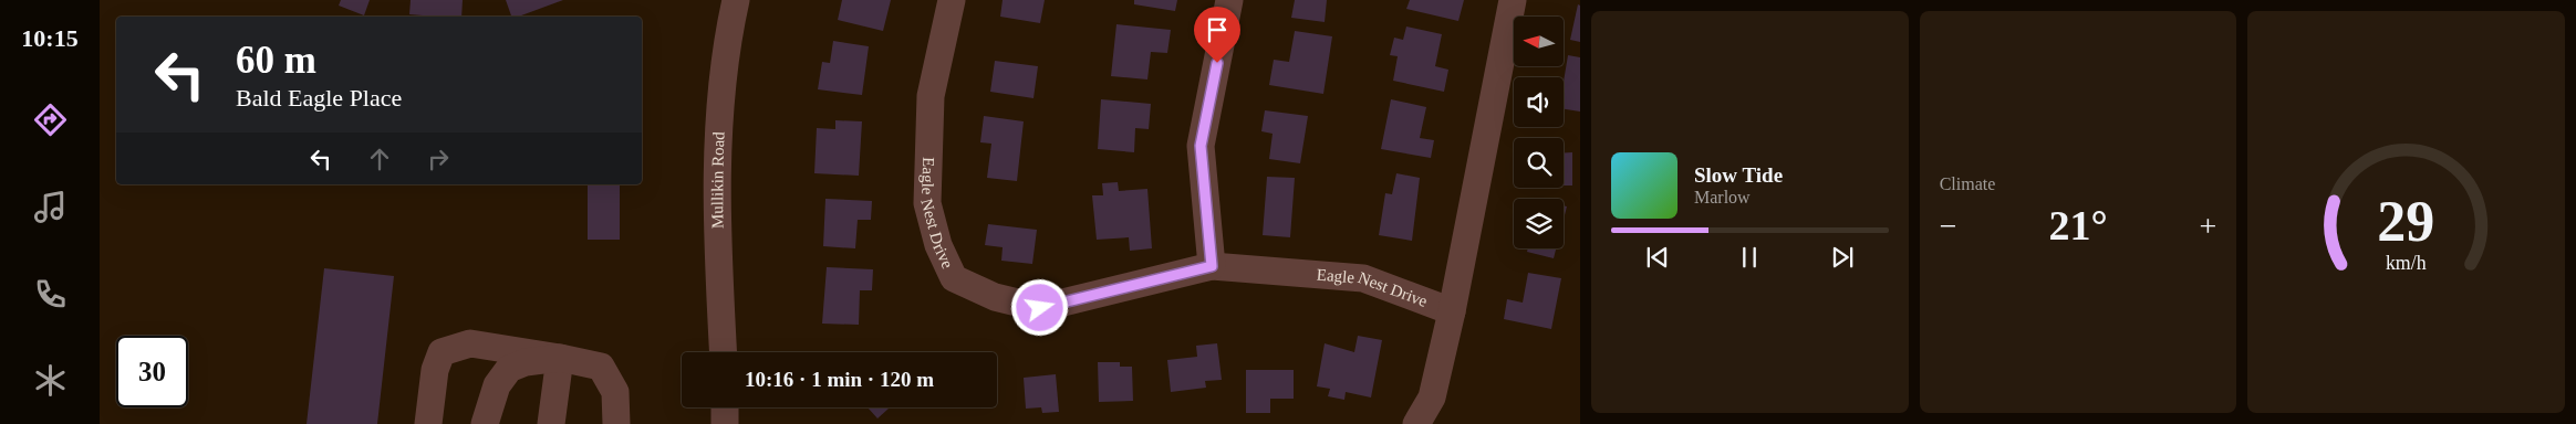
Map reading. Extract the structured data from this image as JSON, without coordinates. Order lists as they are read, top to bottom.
{
  "streets": {
    "street": ["Mullikin Road", "Eagle Nest Drive"]
  },
  "north": "left",
  "page": {
    "tabs": "10:15",
    "tile": "Climate",
    "turn": ["60 m", "Bald Eagle Place"],
    "song": ["Slow Tide", "Marlow"],
    "heat": ["−", "21°", "+"],
    "limit": "30",
    "trip": "10:16 · 1 min · 120 m",
    "gauge": ["29", "km/h"]
  }
}
